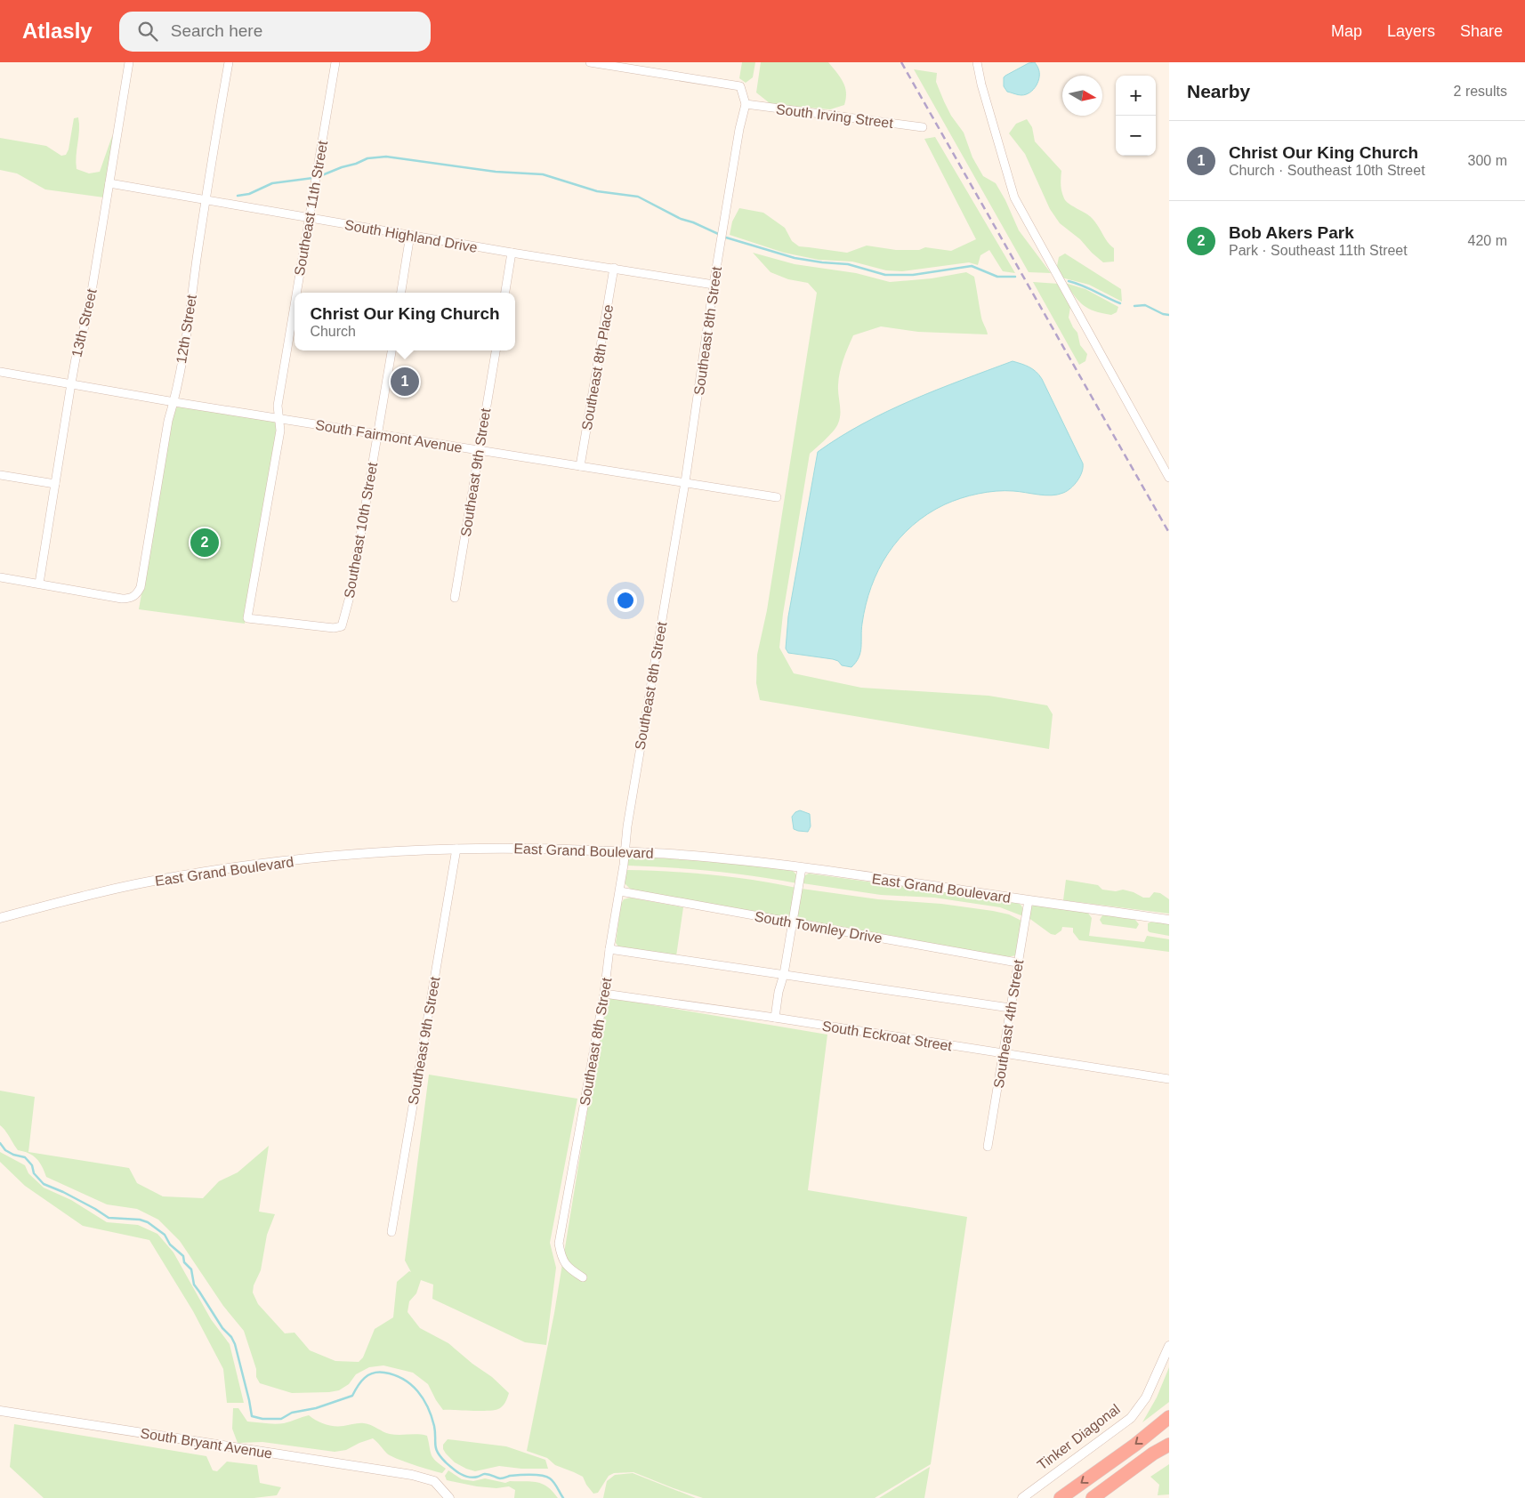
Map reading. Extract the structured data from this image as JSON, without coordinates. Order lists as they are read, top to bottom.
{
  "streets": {
    "street": [
      "South Irving Street",
      "Southeast 11th Street",
      "South Highland Drive",
      "13th Street",
      "12th Street",
      "Southeast 8th Street",
      "Southeast 8th Place",
      "South Fairmont Avenue",
      "Southeast 9th Street",
      "Southeast 10th Street",
      "East Grand Boulevard",
      "South Townley Drive",
      "Southeast 4th Street",
      "South Eckroat Street",
      "Tinker Diagonal",
      "South Bryant Avenue"
    ]
  },
  "crossings": [
    ["South Irving Street", "Southeast 8th Street"],
    ["Southeast 11th Street", "South Highland Drive"],
    ["Southeast 11th Street", "South Fairmont Avenue"],
    ["Southeast 11th Street", "Southeast 10th Street"],
    ["South Highland Drive", "13th Street"],
    ["South Highland Drive", "12th Street"],
    ["South Highland Drive", "Southeast 8th Street"],
    ["South Highland Drive", "Southeast 8th Place"],
    ["13th Street", "12th Street"],
    ["13th Street", "South Fairmont Avenue"],
    ["12th Street", "South Fairmont Avenue"],
    ["Southeast 8th Street", "South Fairmont Avenue"],
    ["Southeast 8th Street", "East Grand Boulevard"],
    ["Southeast 8th Street", "South Townley Drive"],
    ["Southeast 8th Street", "South Eckroat Street"],
    ["Southeast 8th Place", "South Fairmont Avenue"],
    ["South Fairmont Avenue", "Southeast 9th Street"],
    ["South Fairmont Avenue", "Southeast 10th Street"],
    ["Southeast 9th Street", "East Grand Boulevard"],
    ["East Grand Boulevard", "Southeast 4th Street"],
    ["South Townley Drive", "Southeast 4th Street"],
    ["Southeast 4th Street", "South Eckroat Street"]
  ],
  "north": "right",
  "page": {
    "header": "Atlasly",
    "search": "Search here",
    "nav": ["Map", "Layers", "Share"],
    "heading": ["Nearby", "2 results"],
    "map_buttons": ["+", "−"],
    "list": [
      {
        "mark": "1",
        "name": "Christ Our King Church",
        "note": "Church · Southeast 10th Street",
        "value": "300 m"
      },
      {
        "mark": "2",
        "name": "Bob Akers Park",
        "note": "Park · Southeast 11th Street",
        "value": "420 m"
      }
    ],
    "popup": ["Christ Our King Church", "Church"],
    "pins": ["1", "2"]
  }
}
